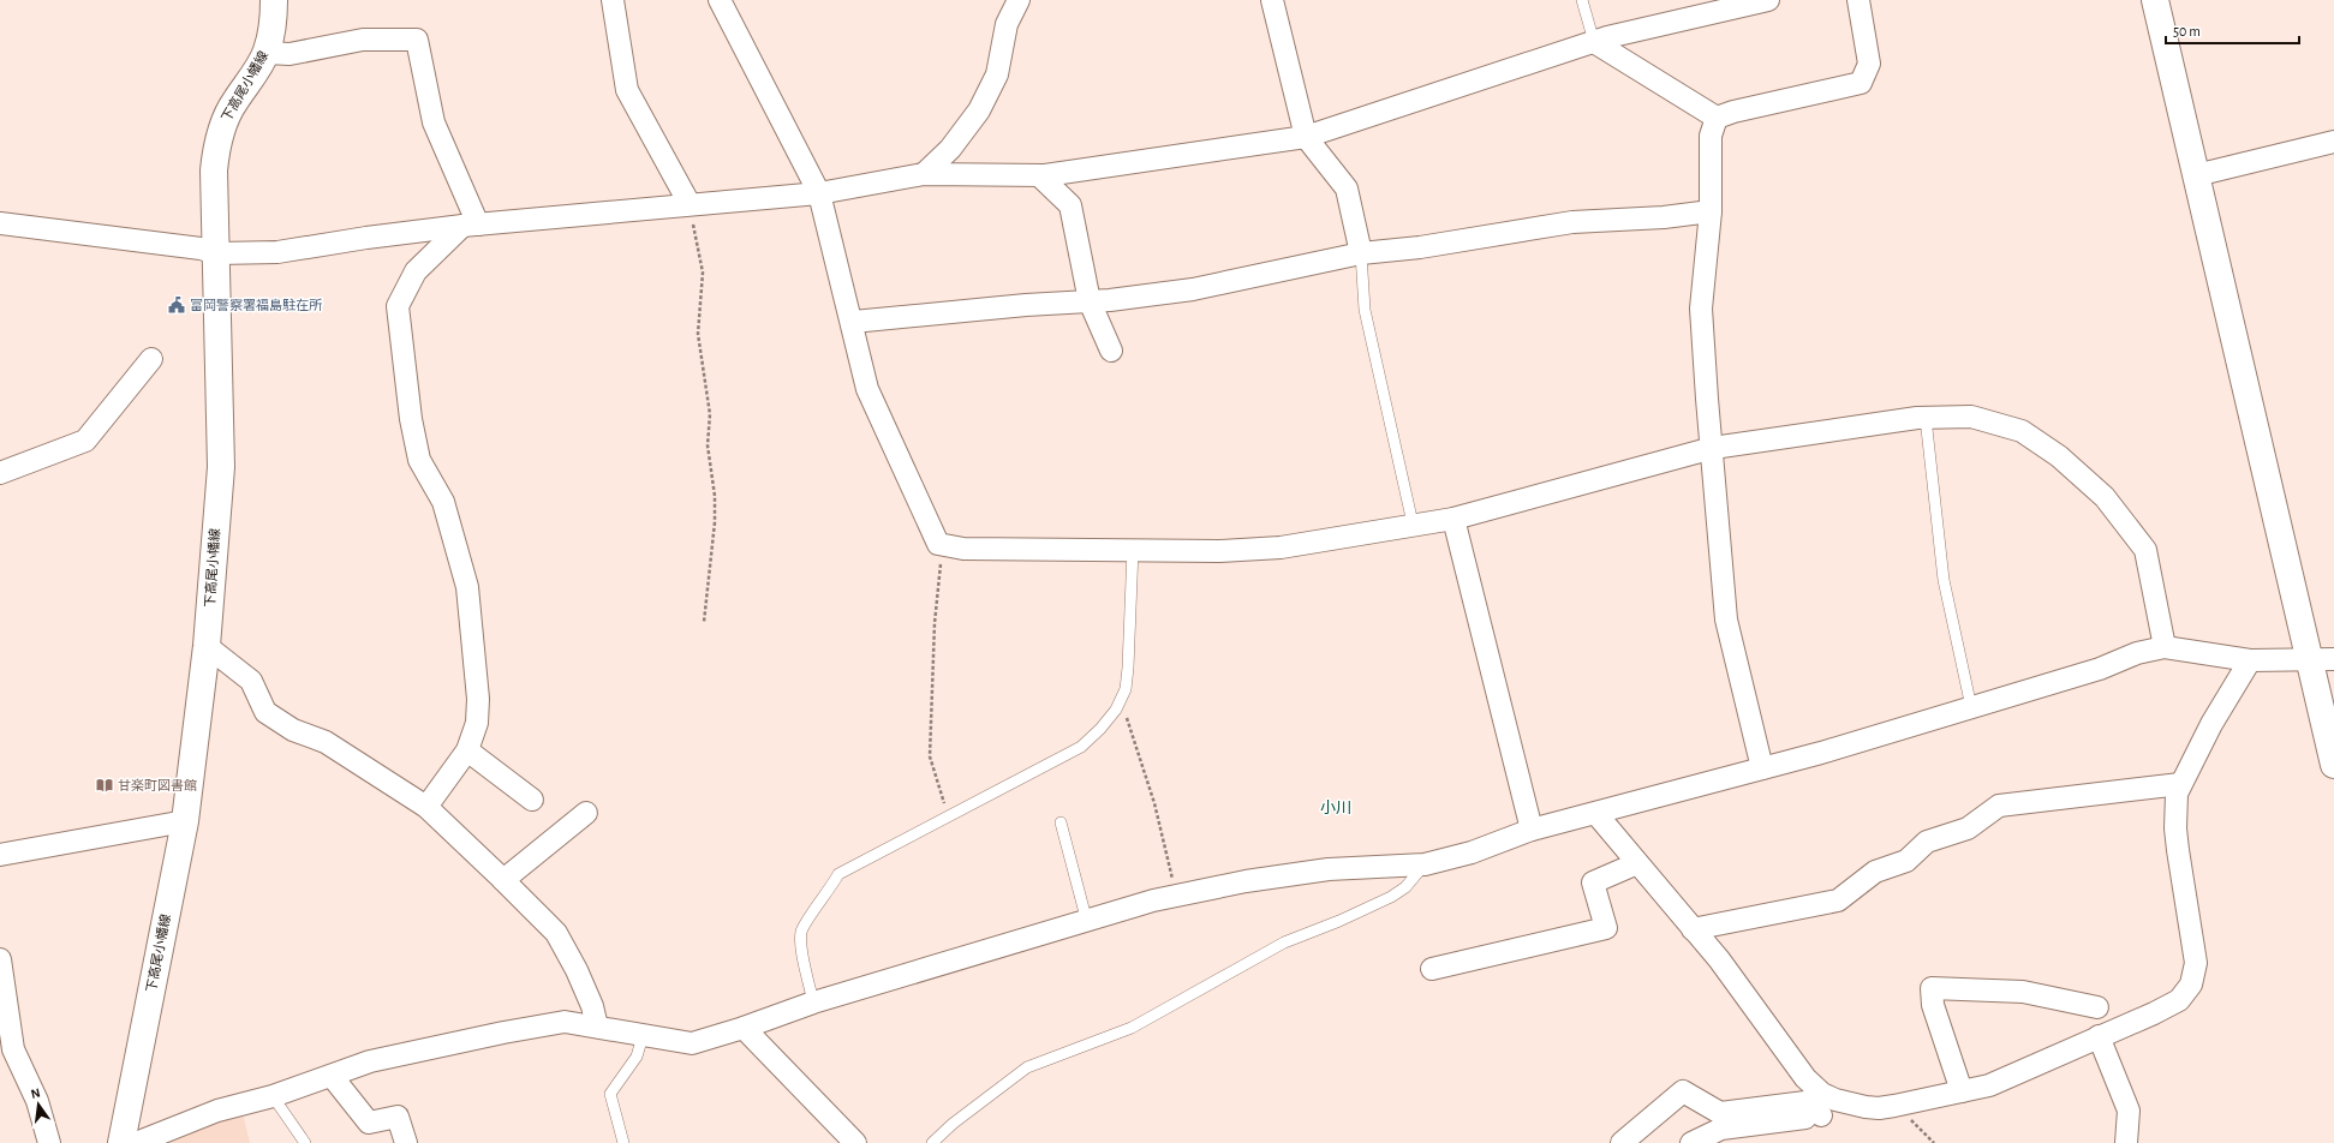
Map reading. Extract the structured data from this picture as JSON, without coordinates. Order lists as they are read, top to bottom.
{
  "streets": {
    "main road": ["下高尾小幡線"]
  },
  "districts": ["小川"],
  "places": {
    "public building": ["富岡警察署福島駐在所"],
    "library": ["甘楽町図書館"]
  },
  "scale_bar": "50 m",
  "north": "top"
}
